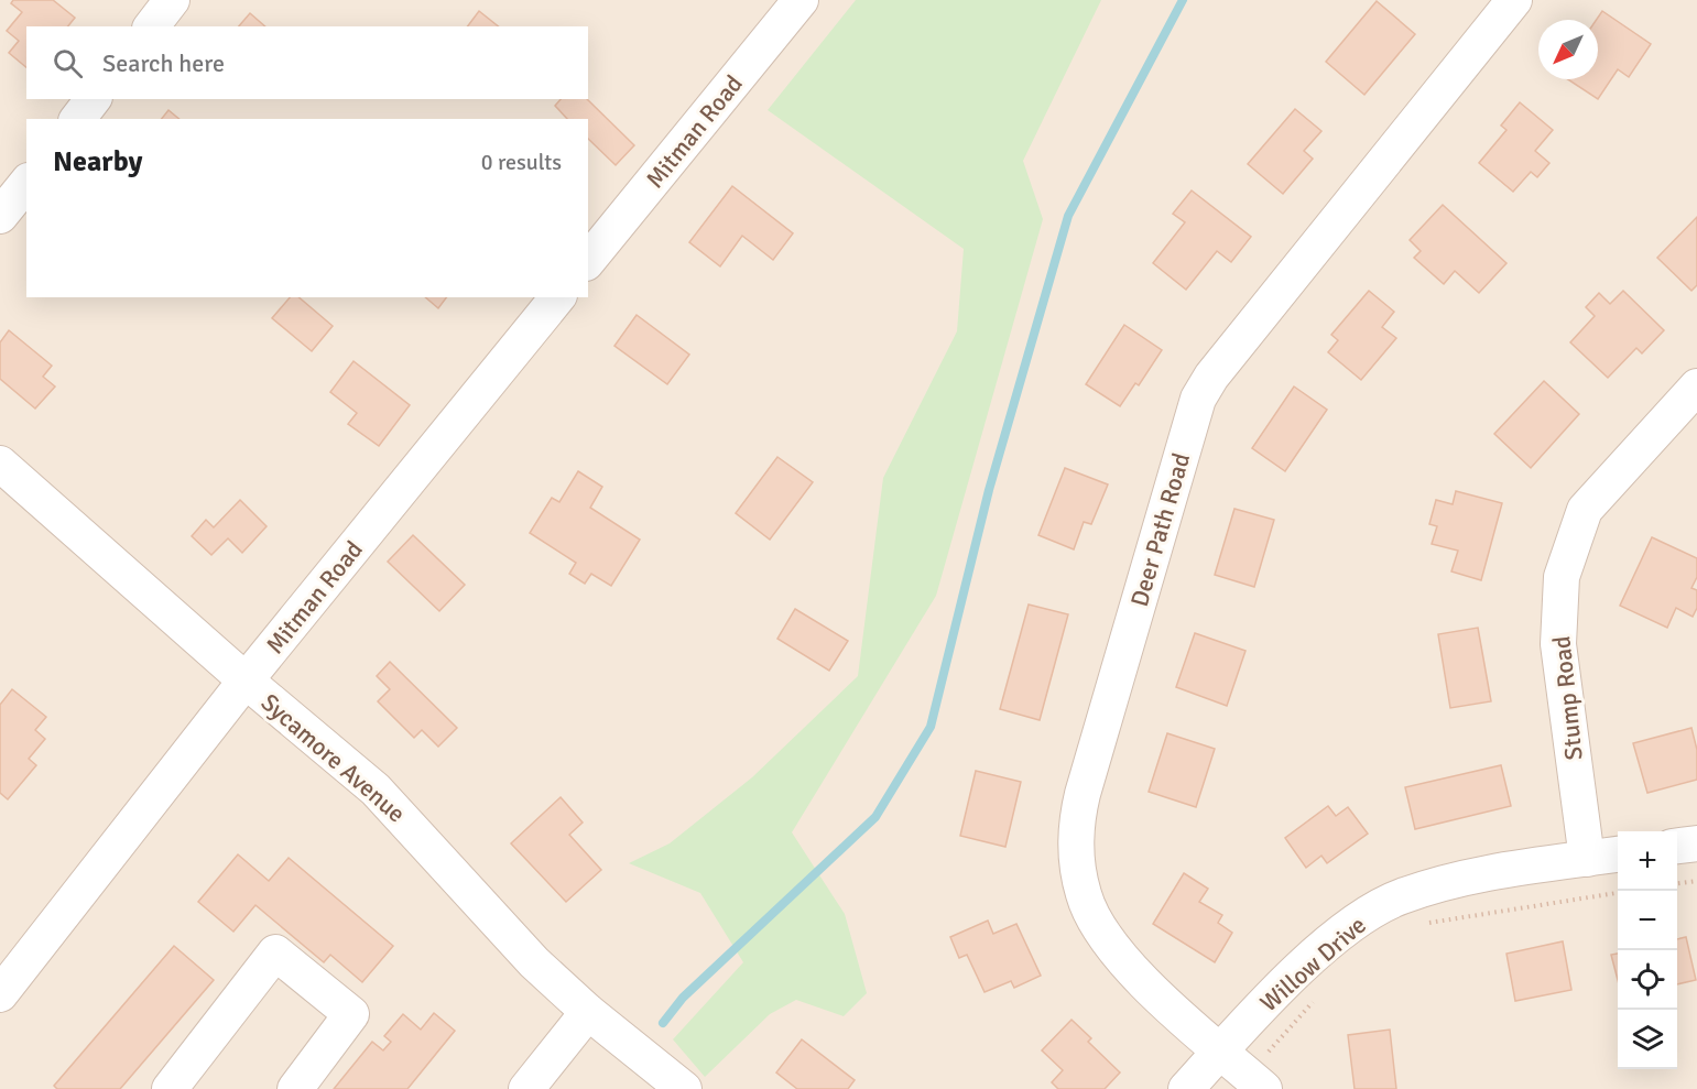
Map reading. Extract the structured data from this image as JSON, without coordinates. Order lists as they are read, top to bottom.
{
  "streets": {
    "street": [
      "Mitman Road",
      "Deer Path Road",
      "Stump Road",
      "Sycamore Avenue",
      "Willow Drive"
    ]
  },
  "crossings": [
    ["Mitman Road", "Sycamore Avenue"],
    ["Deer Path Road", "Willow Drive"],
    ["Stump Road", "Willow Drive"]
  ],
  "north": "bottom left",
  "page": {
    "search": "Search here",
    "heading": ["Nearby", "0 results"],
    "map_buttons": ["+", "−"]
  }
}
